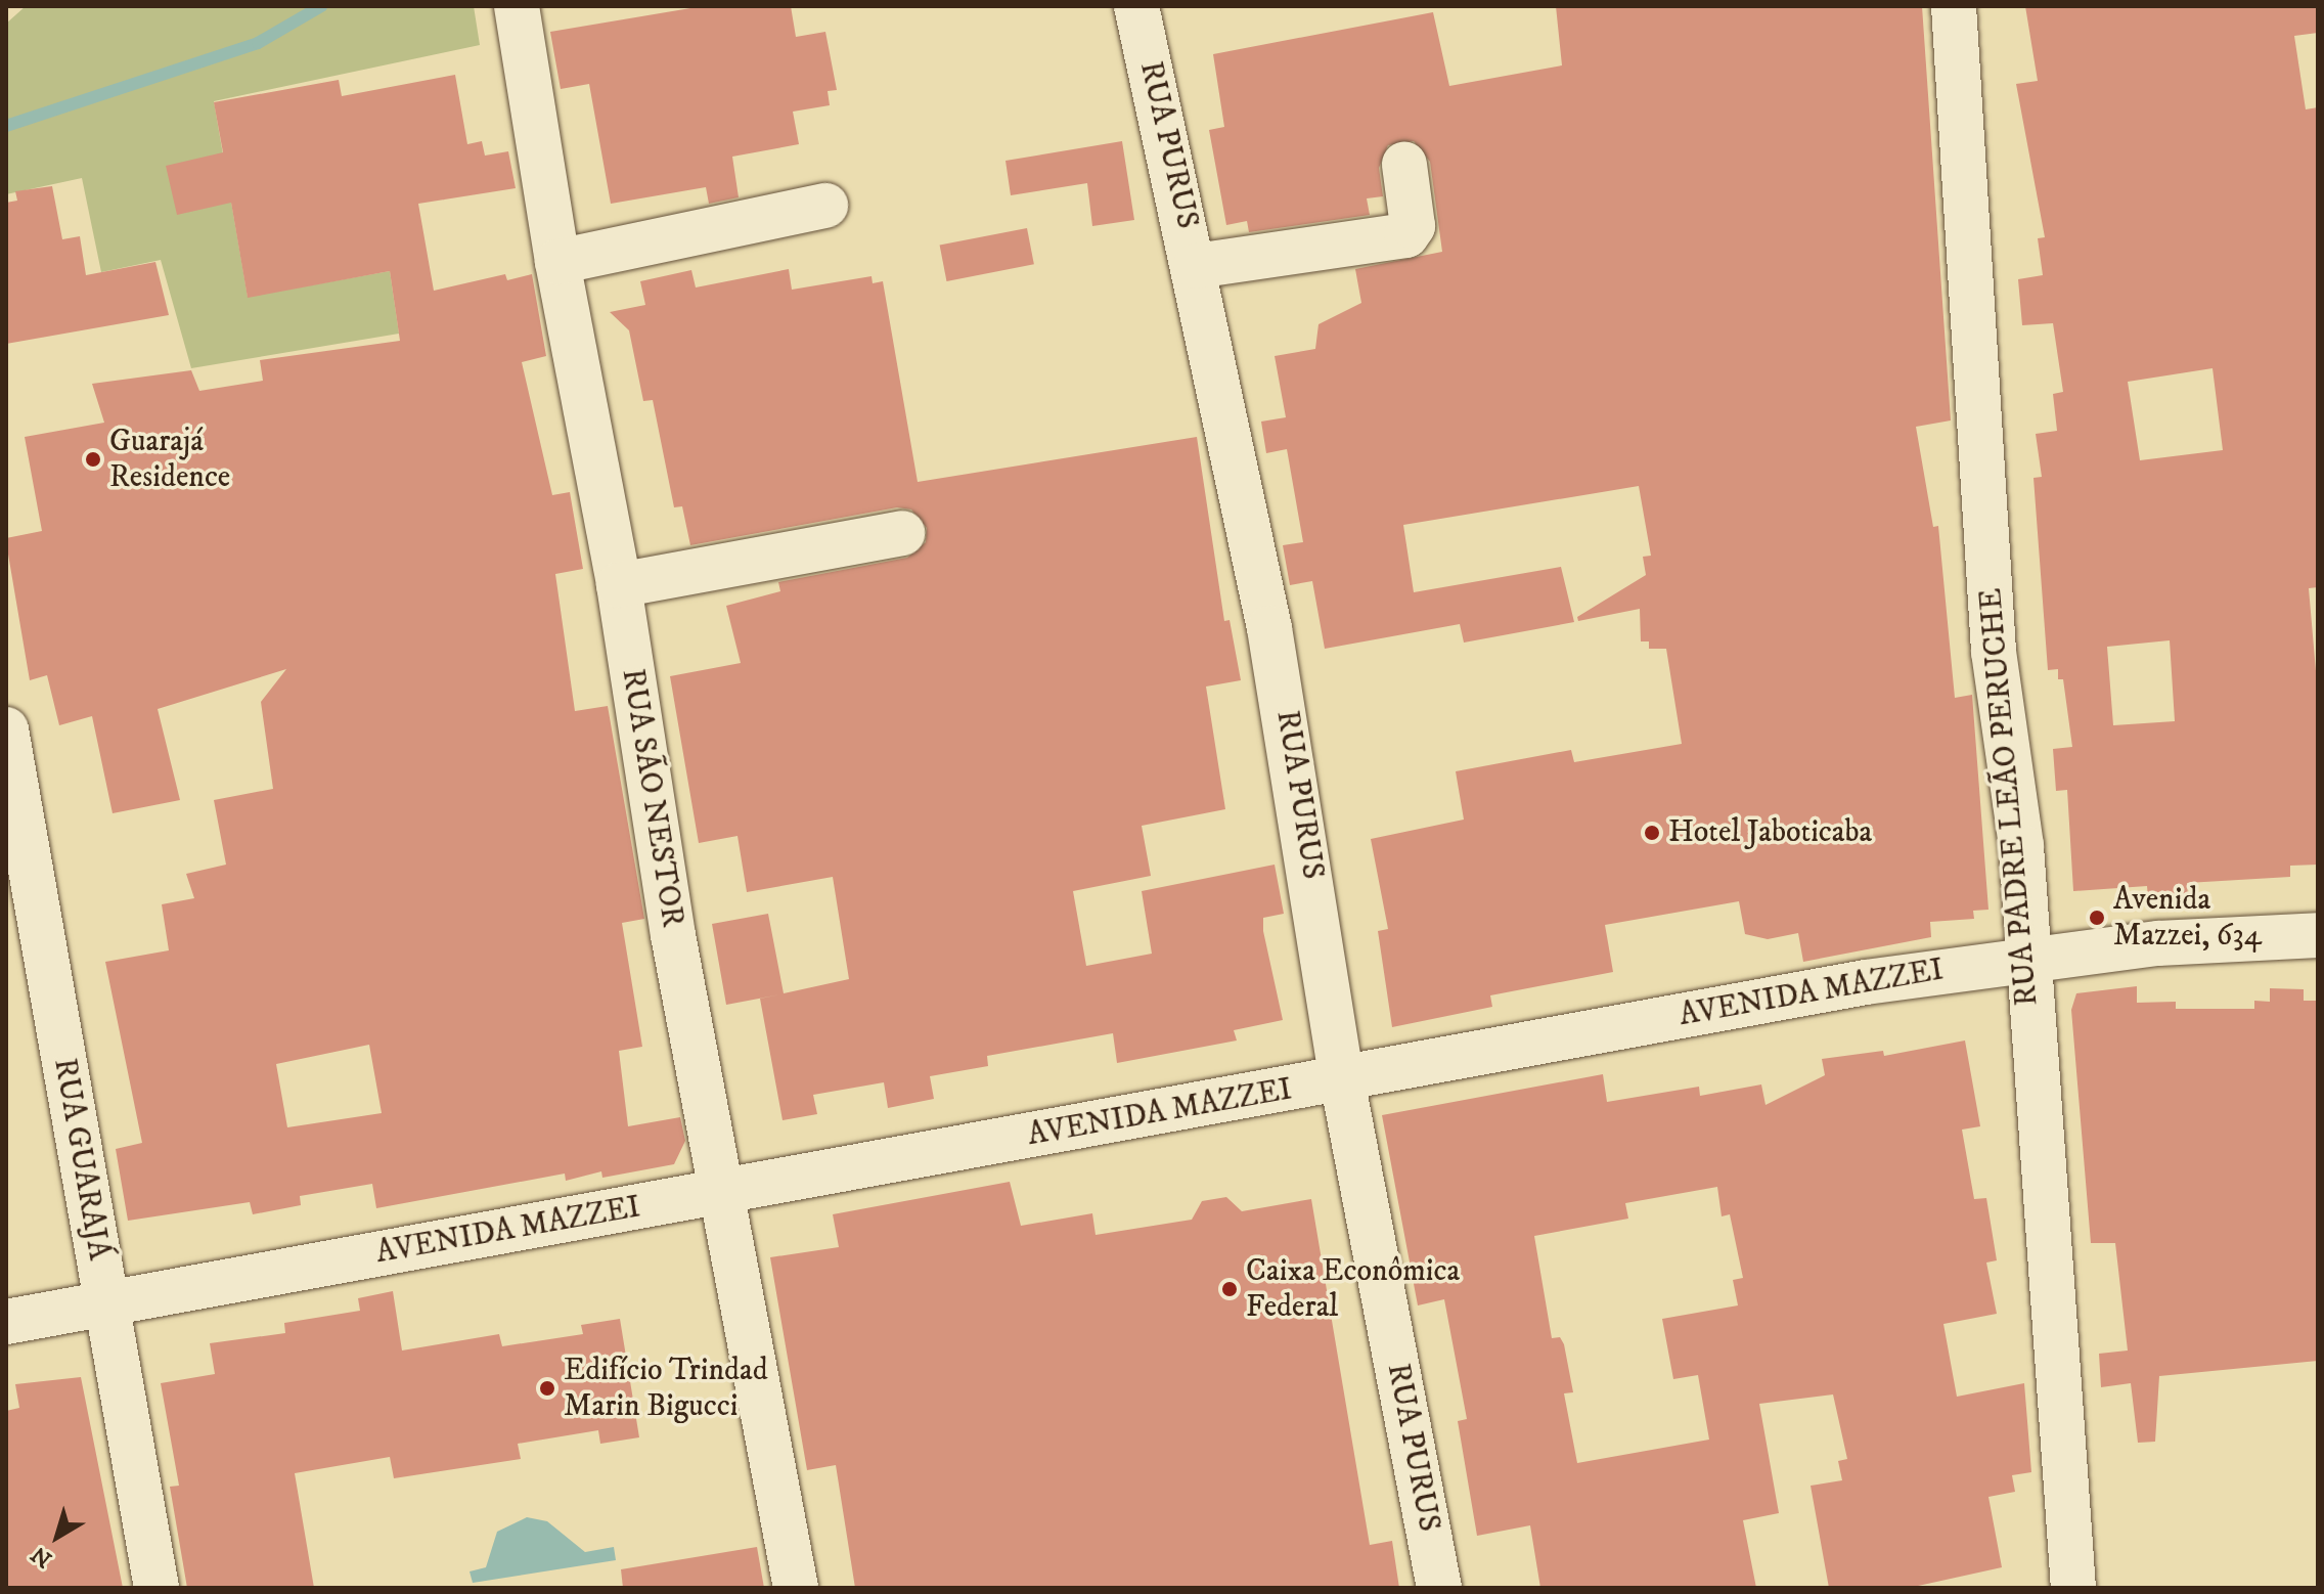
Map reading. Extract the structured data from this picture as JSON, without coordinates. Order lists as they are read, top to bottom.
{
  "streets": {
    "street": [
      "RUA PURUS",
      "RUA PADRE LEÃO PERUCHE",
      "RUA SÃO NESTOR",
      "AVENIDA MAZZEI",
      "RUA GUARAJÁ"
    ]
  },
  "crossings": [
    ["RUA PURUS", "AVENIDA MAZZEI"],
    ["RUA PADRE LEÃO PERUCHE", "AVENIDA MAZZEI"],
    ["RUA SÃO NESTOR", "AVENIDA MAZZEI"],
    ["AVENIDA MAZZEI", "RUA GUARAJÁ"]
  ],
  "places": [
    "Guarajá Residence",
    "Hotel Jaboticaba",
    "Avenida Mazzei, 634",
    "Caixa Econômica Federal",
    "Edifício Trindad Marin Bigucci"
  ],
  "north": "bottom left"
}
